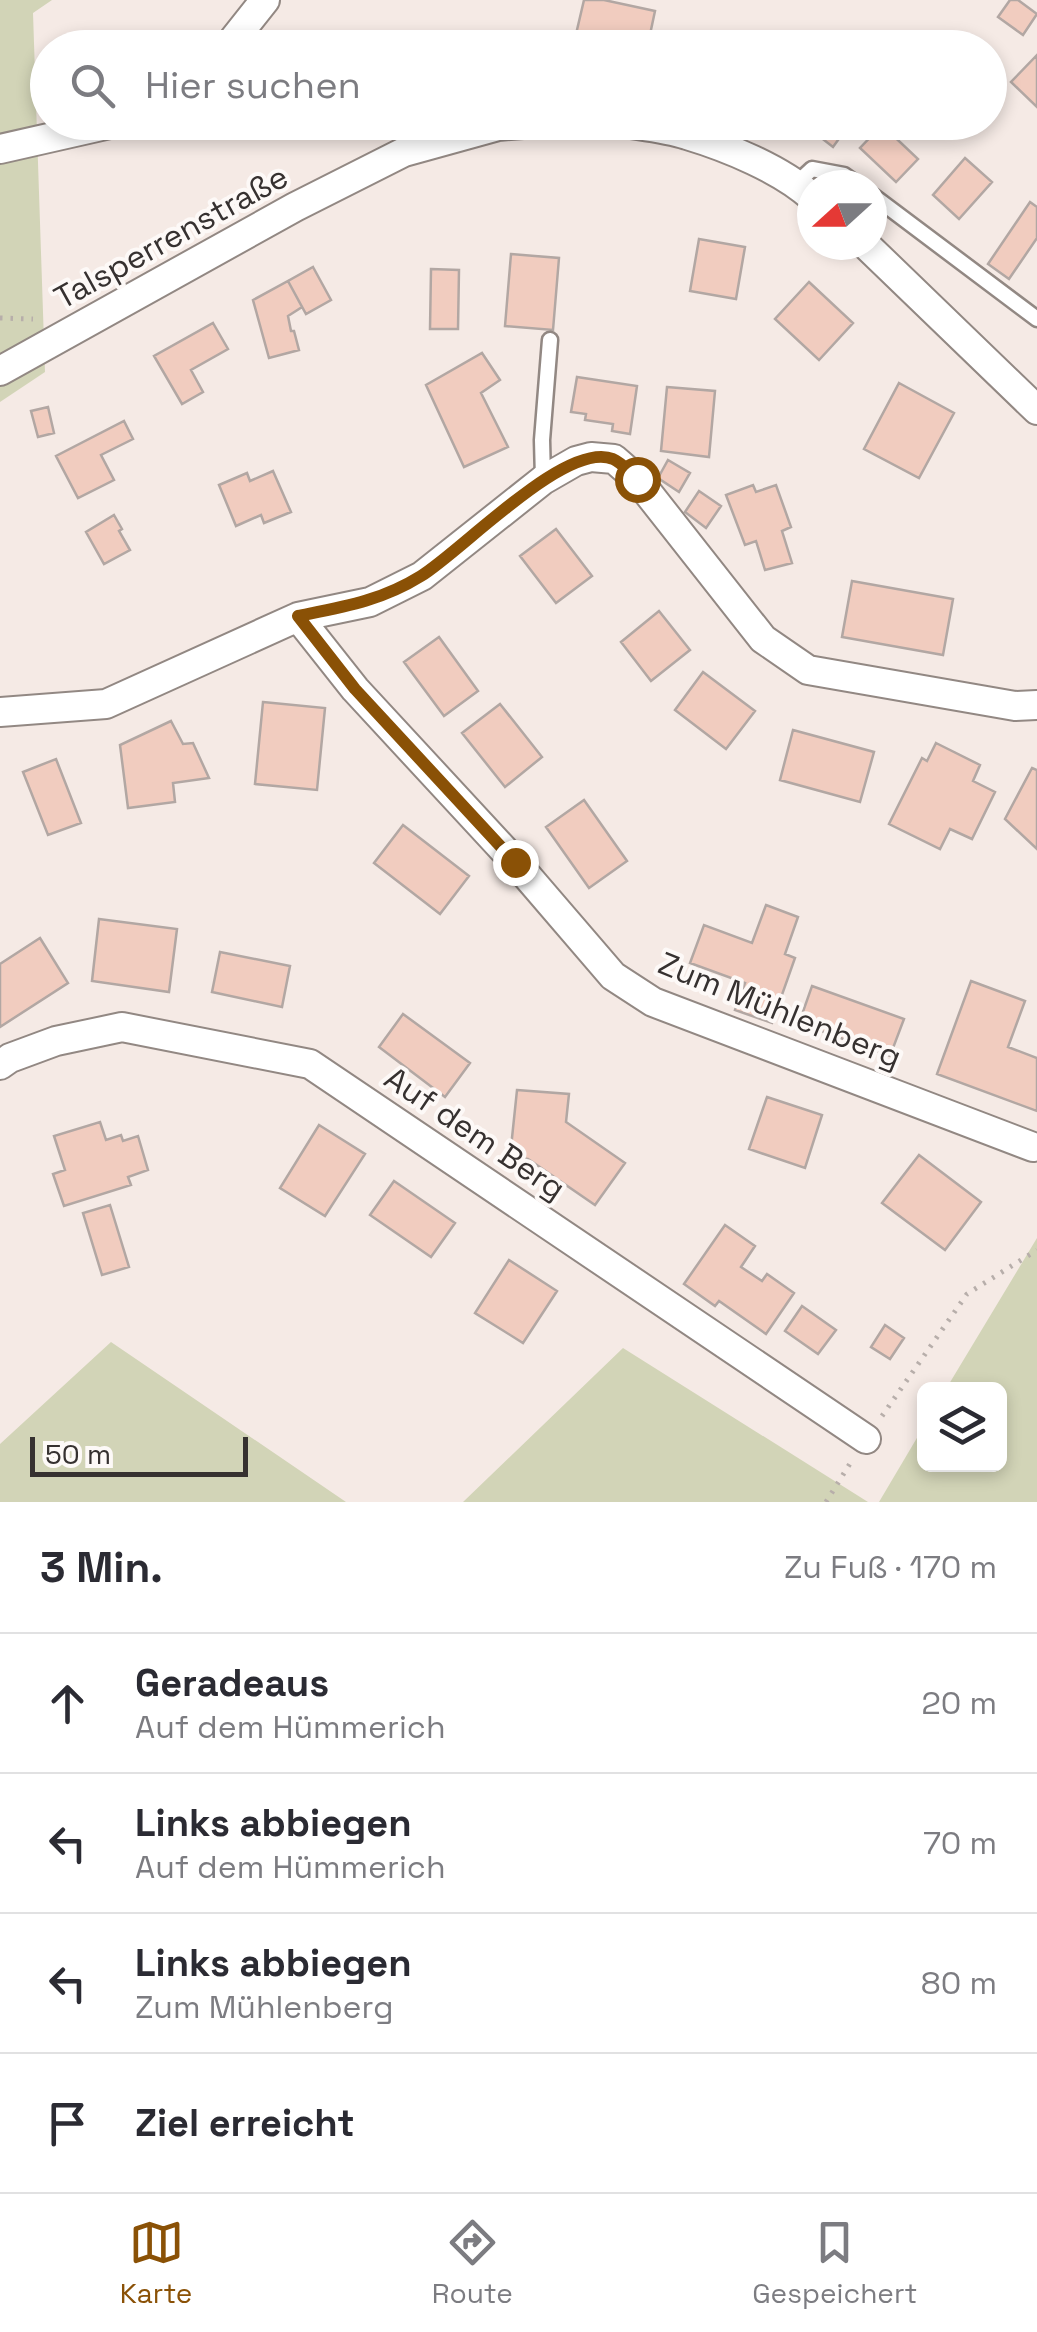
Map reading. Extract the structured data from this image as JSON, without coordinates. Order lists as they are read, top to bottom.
{
  "streets": {
    "street": ["Talsperrenstraße", "Zum Mühlenberg", "Auf dem Berg"]
  },
  "scale_bar": "50 m",
  "north": "left",
  "page": {
    "search": "Hier suchen",
    "scale": "50 m",
    "heading": ["3 Min.", "Zu Fuß · 170 m"],
    "list": [
      ["Geradeaus", "Auf dem Hümmerich", "20 m"],
      ["Links abbiegen", "Auf dem Hümmerich", "70 m"],
      ["Links abbiegen", "Zum Mühlenberg", "80 m"],
      "Ziel erreicht"
    ],
    "nav": ["Karte", "Route", "Gespeichert"]
  }
}
